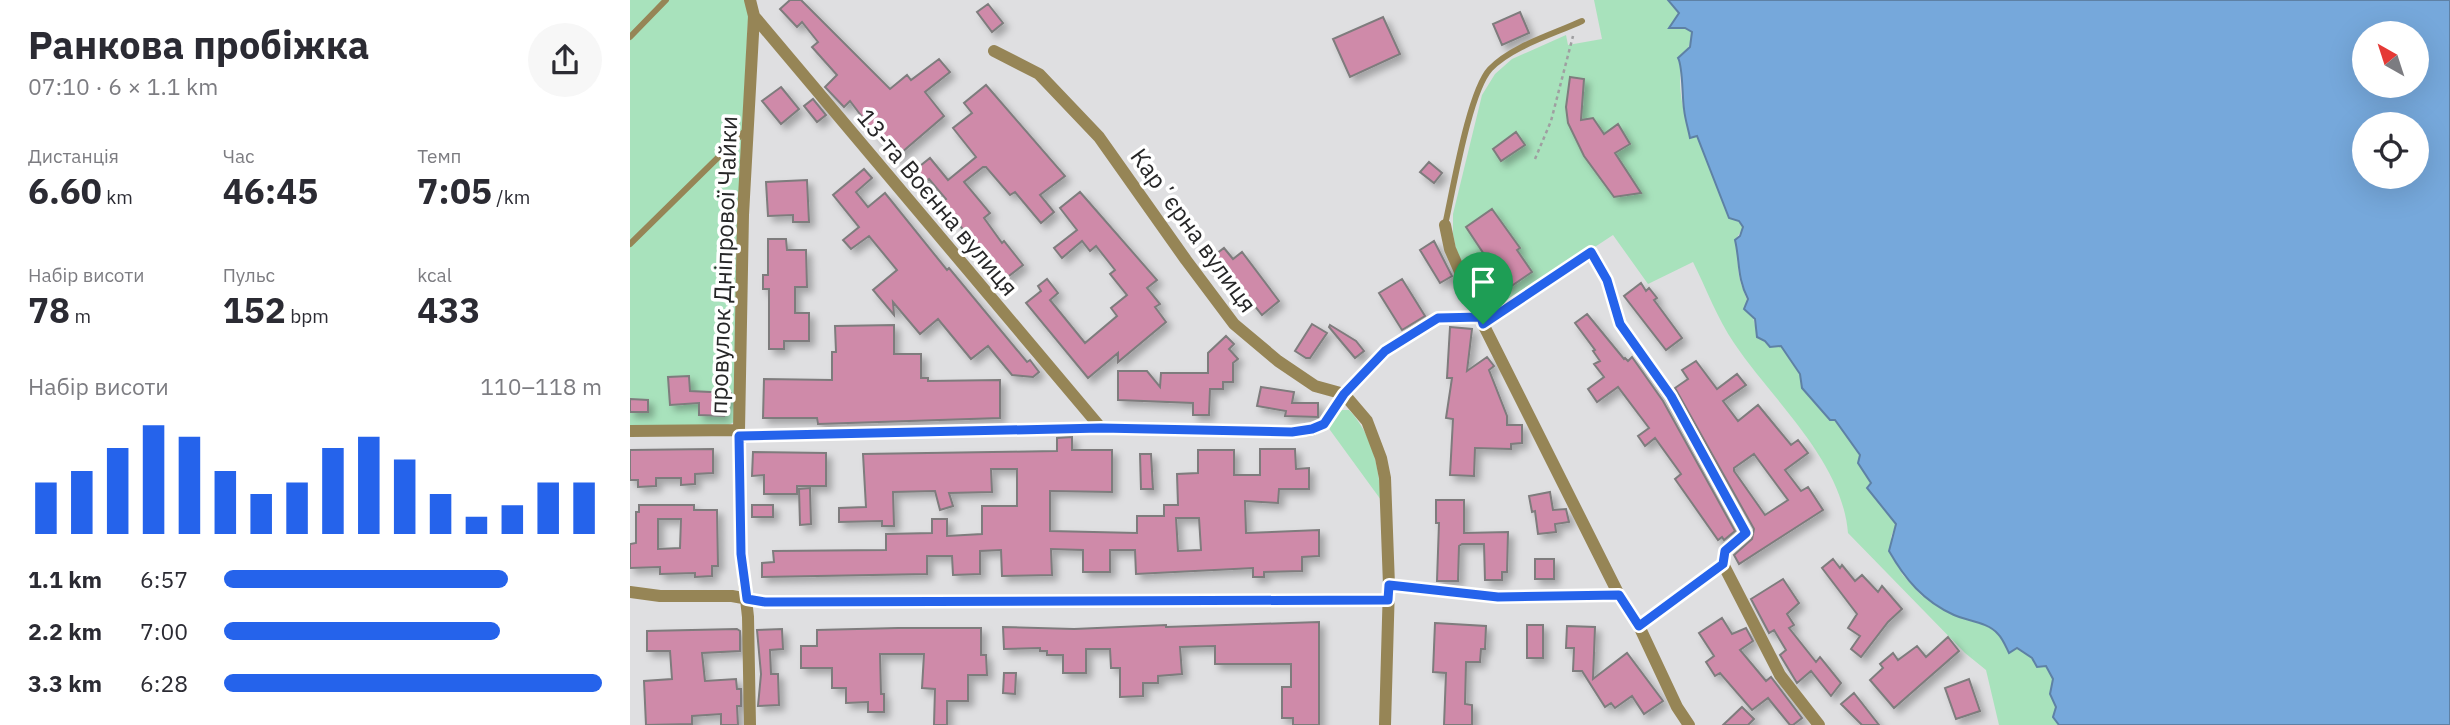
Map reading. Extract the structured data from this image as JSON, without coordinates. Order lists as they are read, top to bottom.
{
  "streets": {
    "street": ["13-та Воєнна вулиця", "Карʼєрна вулиця", "провулок Дніпрової Чайки"]
  },
  "crossings": [
    ["13-та Воєнна вулиця", "провулок Дніпрової Чайки"]
  ],
  "north": "top left",
  "page": {
    "heading": ["Ранкова пробіжка", "07:10 · 6 × 1.1 km"],
    "stats": [
      ["Дистанція", "6.60 km"],
      ["Час", "46:45"],
      ["Темп", "7:05 /km"],
      ["Набір висоти", "78 m"],
      ["Пульс", "152 bpm"],
      ["kcal", "433"]
    ],
    "chart": ["Набір висоти", "110–118 m"],
    "list": [
      {
        "name": "1.1 km",
        "note": "6:57"
      },
      {
        "name": "2.2 km",
        "note": "7:00"
      },
      {
        "name": "3.3 km",
        "note": "6:28"
      }
    ]
  }
}
